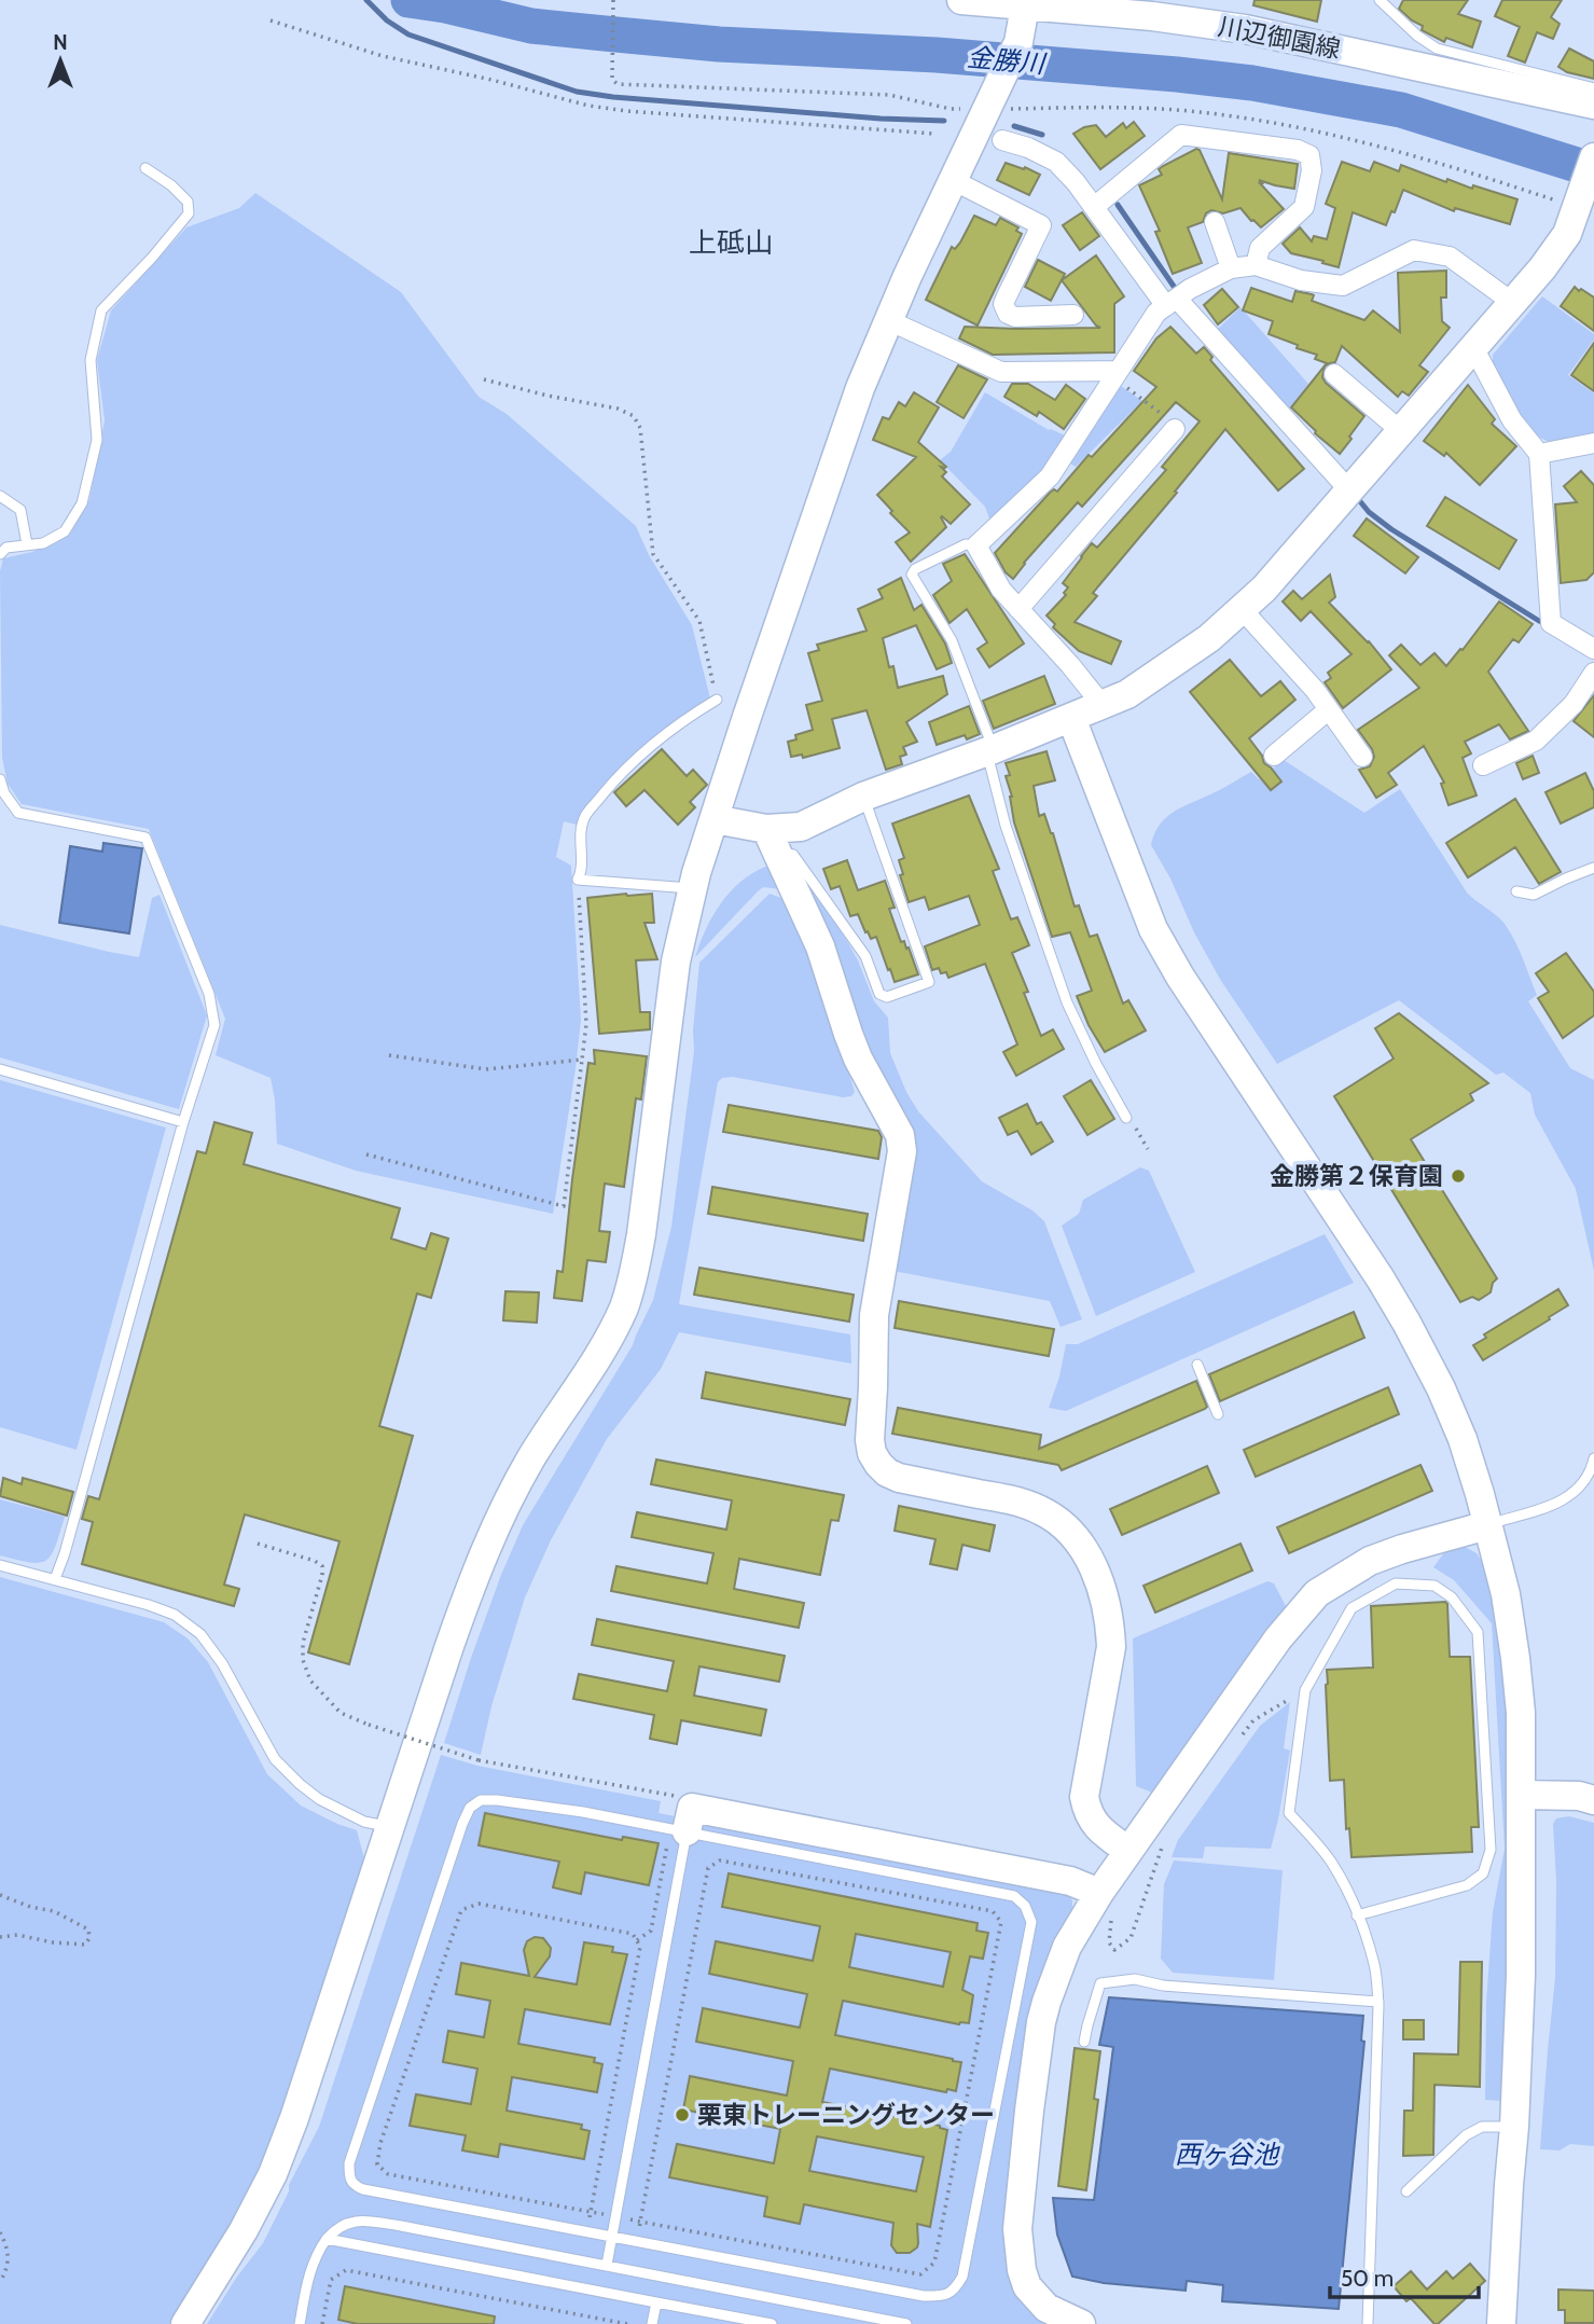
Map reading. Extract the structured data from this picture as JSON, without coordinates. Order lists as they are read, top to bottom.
{
  "streets": {
    "street": ["川辺御園線"]
  },
  "districts": ["上砥山"],
  "water": ["金勝川", "西ヶ谷池"],
  "places": ["金勝第２保育園", "栗東トレーニングセンター"],
  "scale_bar": "50 m",
  "north": "top"
}
